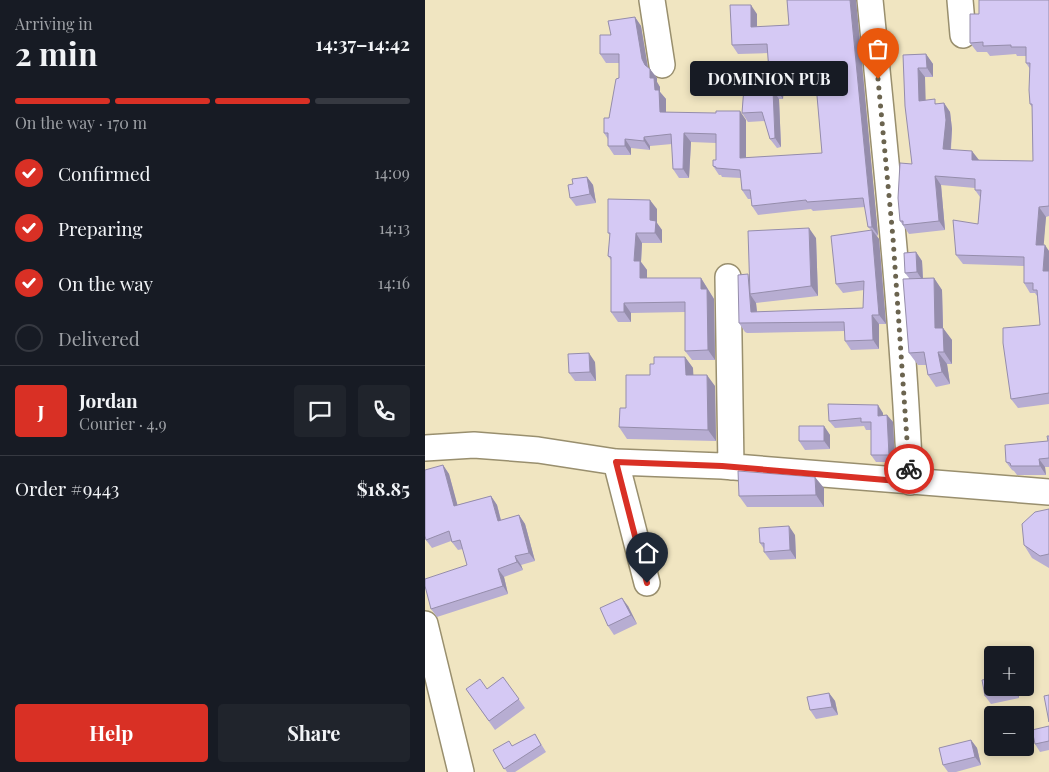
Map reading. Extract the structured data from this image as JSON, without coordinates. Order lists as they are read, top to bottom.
{
  "places": ["DOMINION PUB"],
  "page": {
    "heading": ["2 min", "Arriving in", "14:37–14:42"],
    "panel": [
      "Jordan",
      "Courier · 4.9",
      "Order #9443",
      "$18.85"
    ],
    "bubble": "DOMINION PUB",
    "bar": "On the way · 170 m",
    "list": [
      ["Confirmed", "14:09"],
      ["Preparing", "14:13"],
      ["On the way", "14:16"],
      "Delivered"
    ],
    "round": "J",
    "map_buttons": ["+", "−"],
    "buttons": ["Help", "Share"]
  }
}
